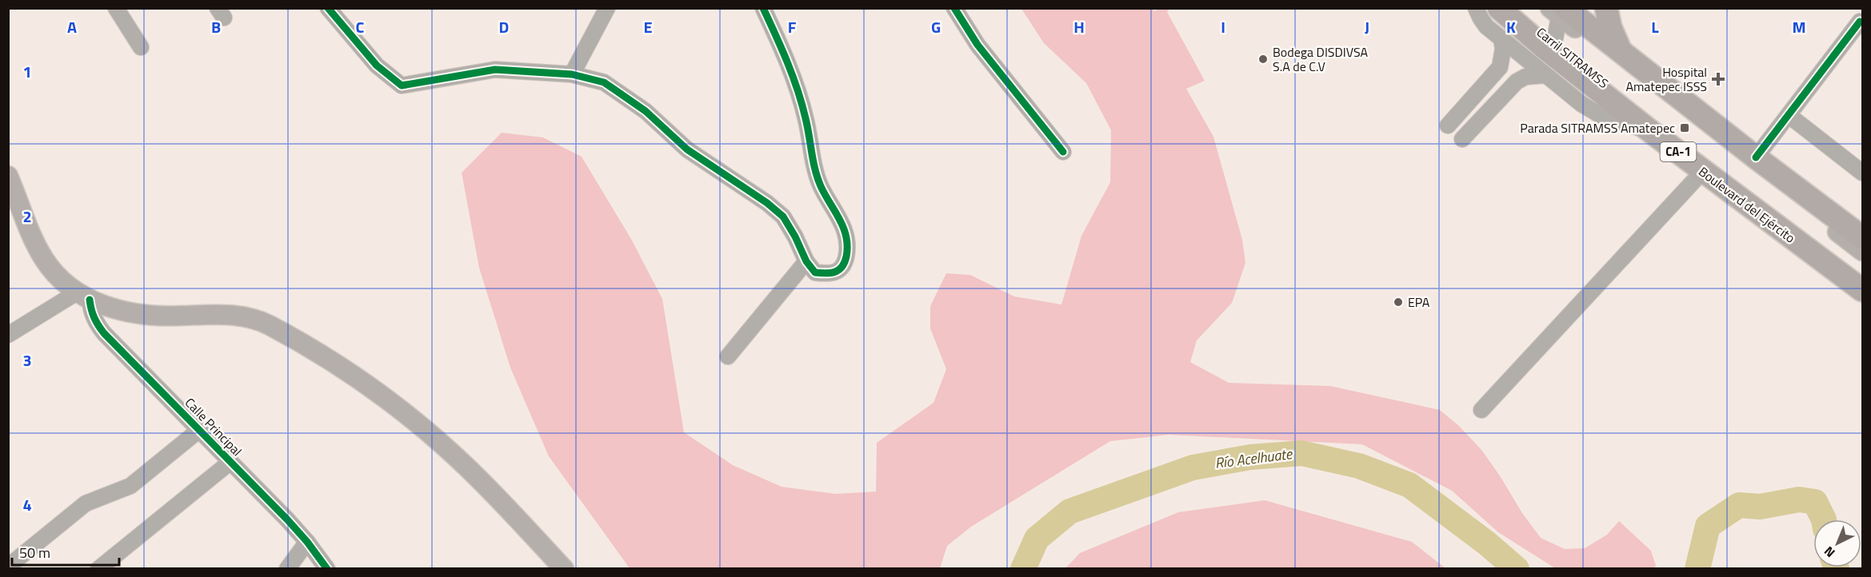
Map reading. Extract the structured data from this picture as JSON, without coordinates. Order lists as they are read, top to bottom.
{
  "streets": {
    "highway": ["CA-1", "Boulevard del Ejército"],
    "main road": ["Carril SITRAMSS"],
    "street": ["Calle Principal"]
  },
  "crossings": [
    ["Carril SITRAMSS", "Boulevard del Ejército"]
  ],
  "water": ["Río Acelhuate"],
  "places": {
    "other": ["Bodega DISDIVSA S.A de C.V", "EPA"],
    "health": ["Hospital Amatepec ISSS"],
    "transit": ["Parada SITRAMSS Amatepec"]
  },
  "scale_bar": "50 m",
  "north": "bottom left",
  "grid": {
    "columns": [
      "A",
      "B",
      "C",
      "D",
      "E",
      "F",
      "G",
      "H",
      "I",
      "J",
      "K",
      "L",
      "M"
    ],
    "rows": [
      "1",
      "2",
      "3",
      "4"
    ]
  }
}
